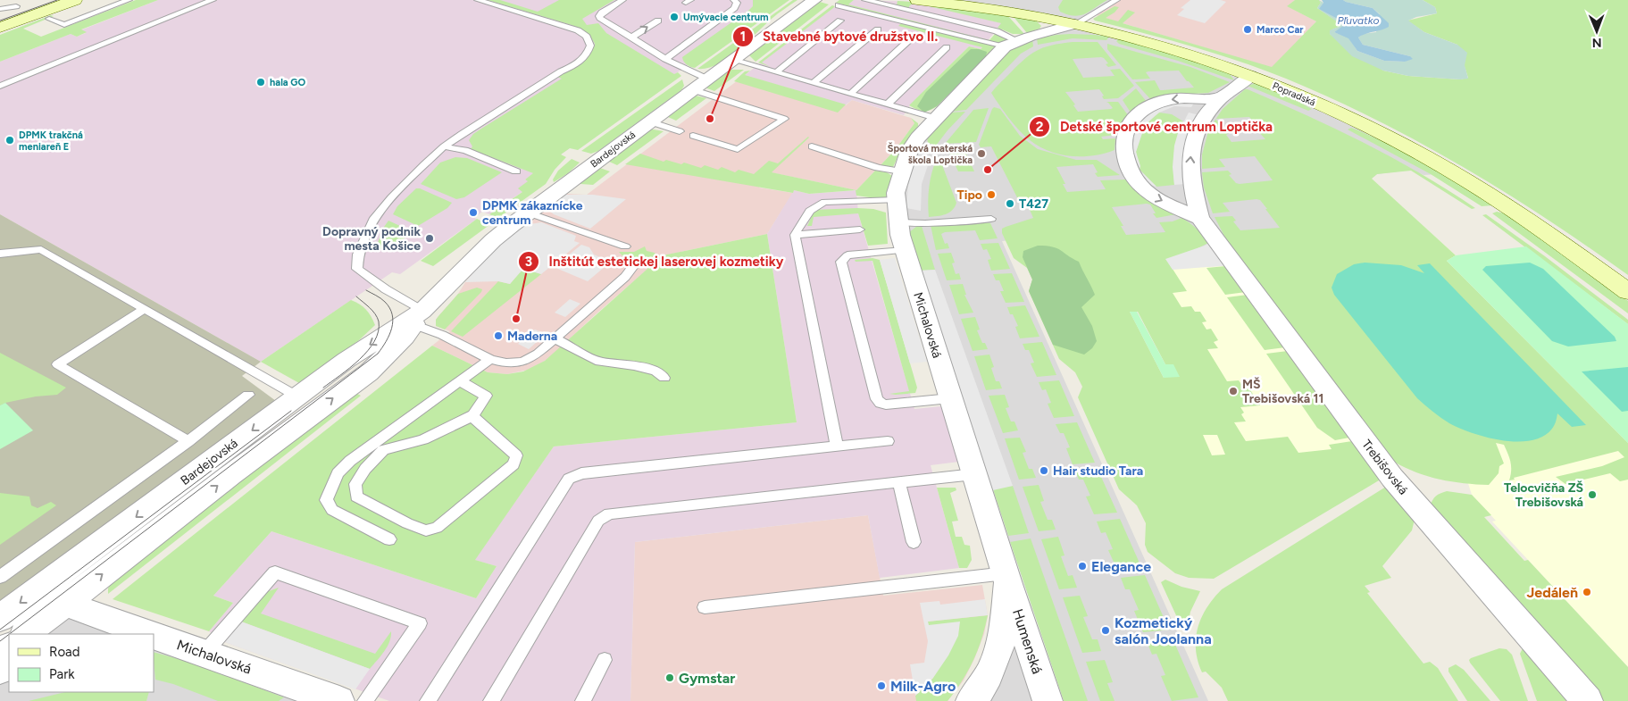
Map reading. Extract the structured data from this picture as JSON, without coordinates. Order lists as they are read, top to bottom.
{
  "streets": {
    "street": [
      "Popradská",
      "Bardejovská",
      "Michalovská",
      "Trebišovská",
      "Humenská"
    ]
  },
  "crossings": [
    ["Popradská", "Michalovská"],
    ["Popradská", "Trebišovská"],
    ["Bardejovská", "Michalovská"],
    ["Michalovská", "Humenská"]
  ],
  "water": ["Pľuvatko"],
  "places": [
    "Umývacie centrum",
    "Marco Car",
    "hala GO",
    "Stavebné bytové družstvo II.",
    "DPMK trakčná meniareň E",
    "Športová materská škola Loptička",
    "Detské športové centrum Loptička",
    "Tipo",
    "T427",
    "DPMK zákaznícke centrum",
    "Dopravný podnik mesta Košice",
    "Inštitút estetickej laserovej kozmetiky",
    "Maderna",
    "MŠ Trebišovská 11",
    "Hair studio Tara",
    "Telocvičňa ZŠ Trebišovská",
    "Elegance",
    "Jedáleň",
    "Kozmetický salón Joolanna",
    "Gymstar",
    "Milk-Agro"
  ],
  "legend": ["Road", "Park"],
  "north": "bottom"
}
